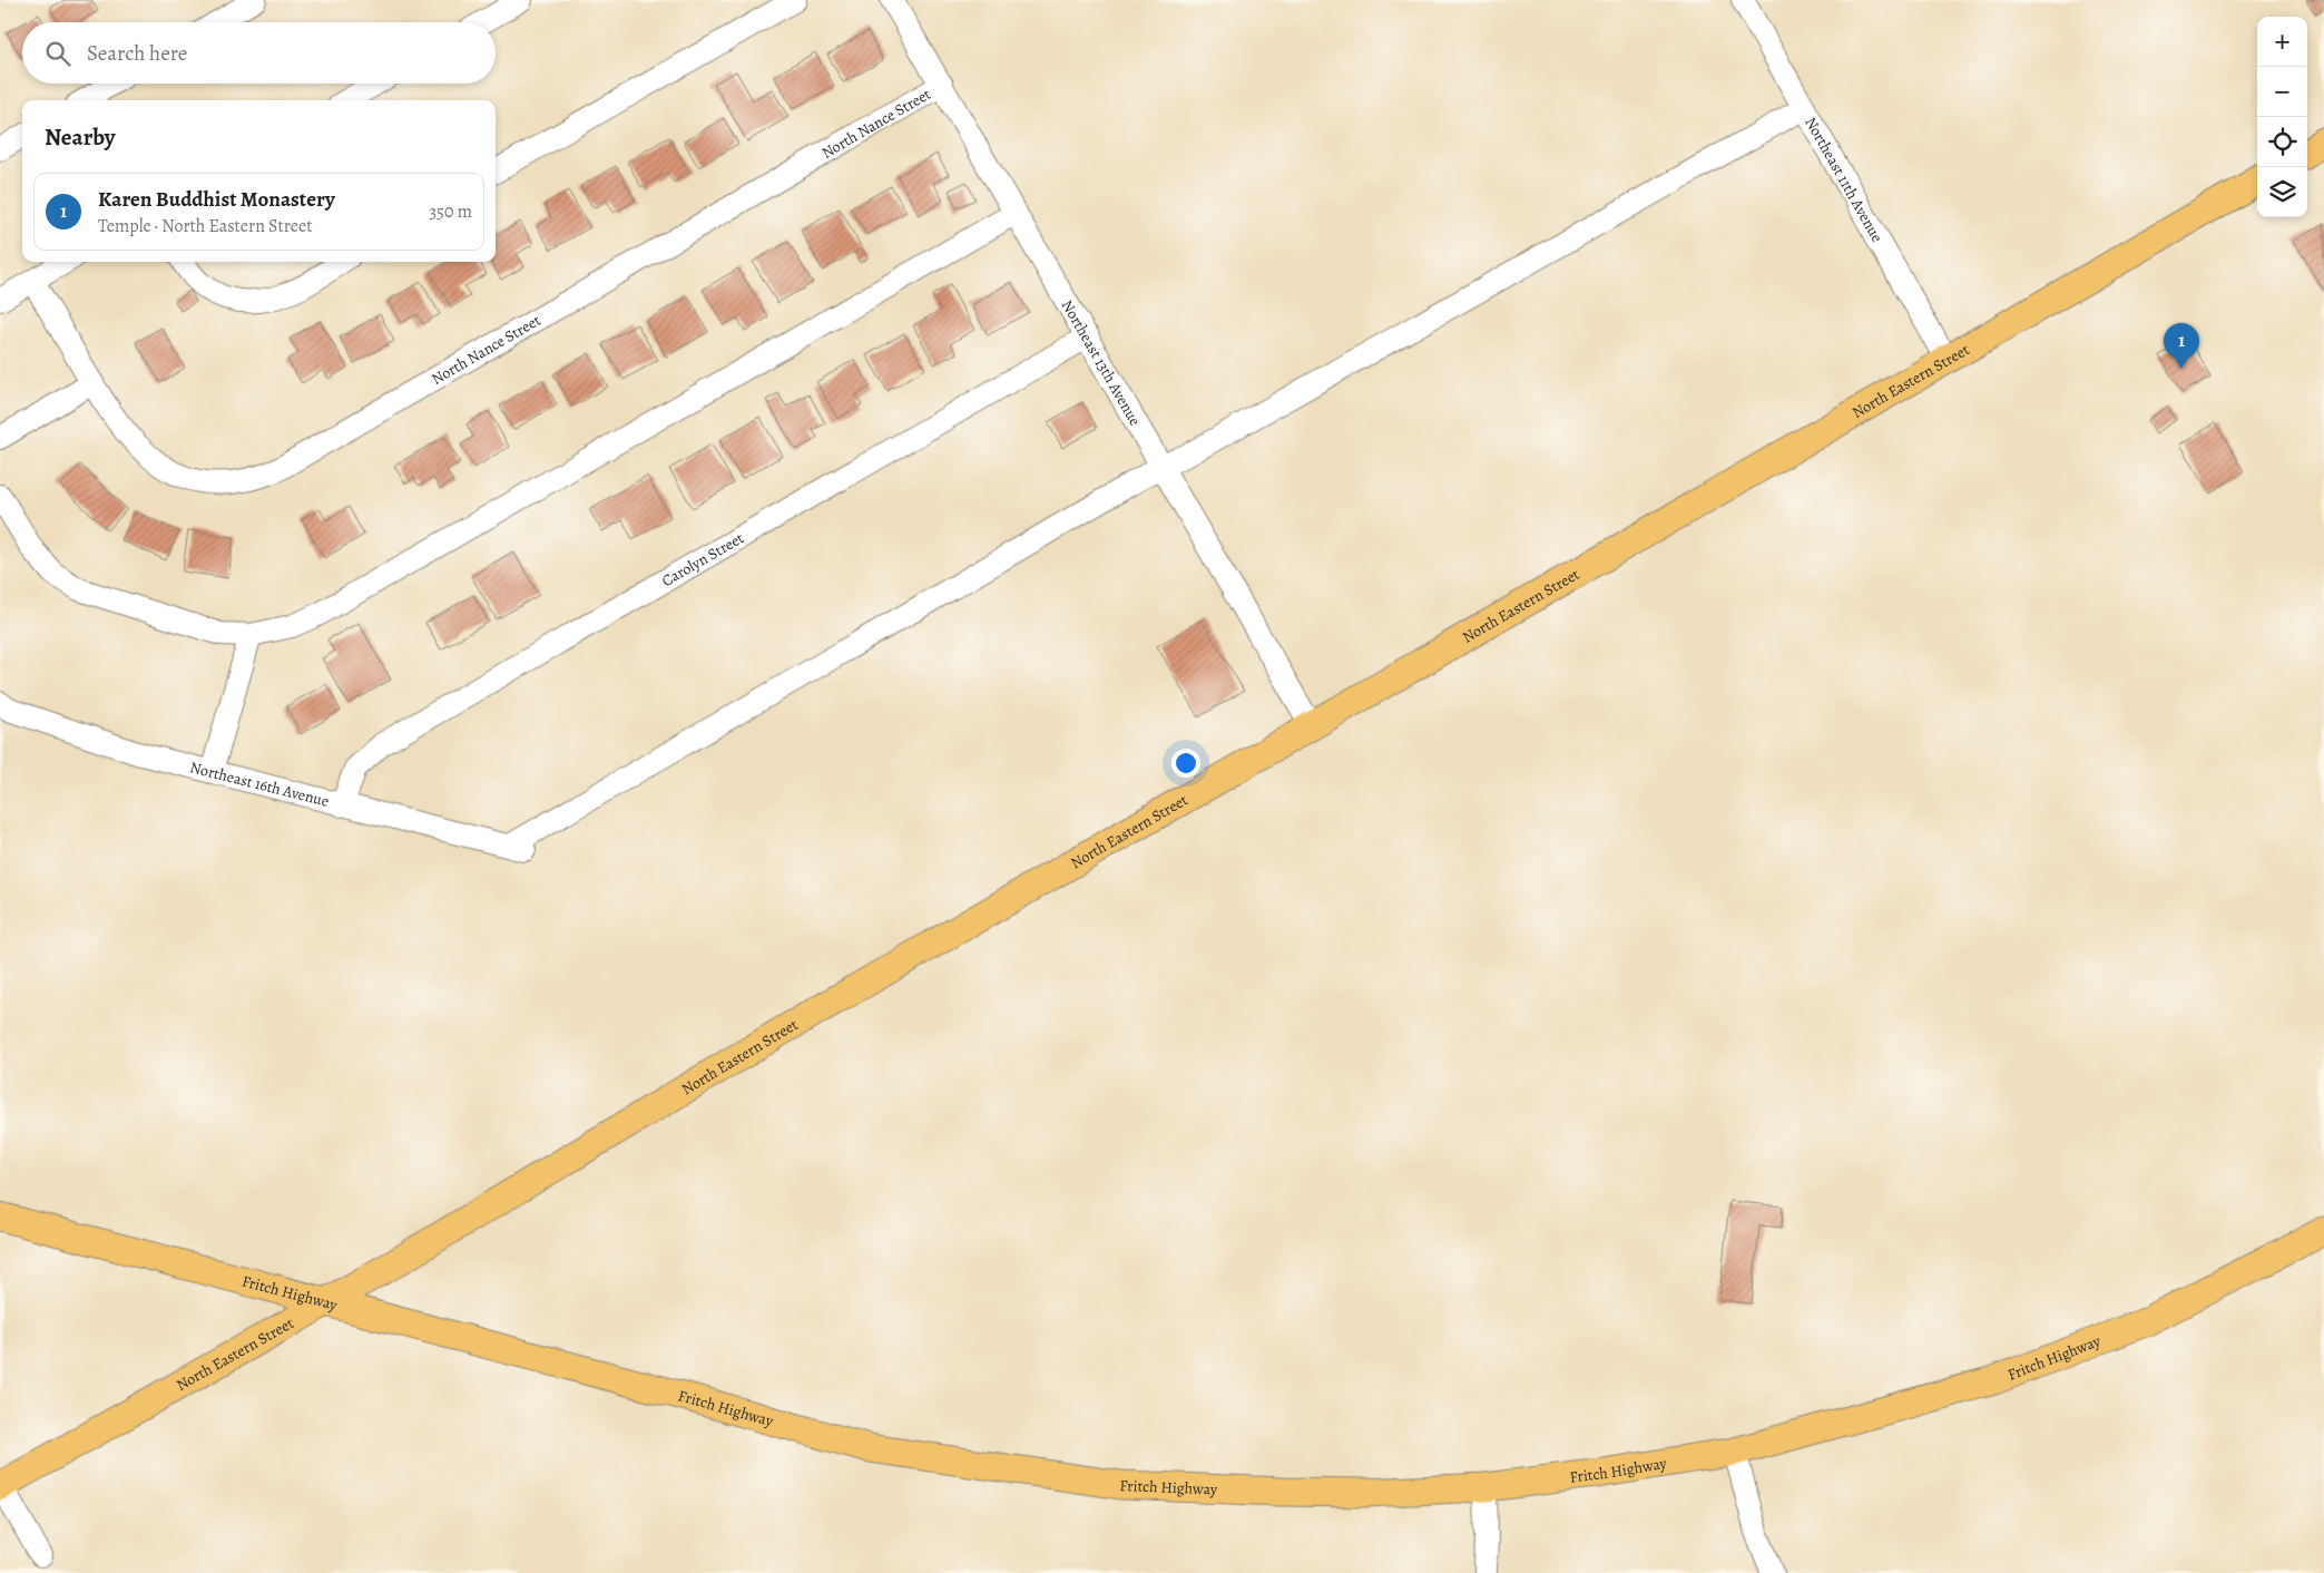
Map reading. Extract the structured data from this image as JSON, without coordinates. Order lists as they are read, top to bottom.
{
  "streets": {
    "main road": ["North Eastern Street", "Fritch Highway"],
    "street": [
      "North Nance Street",
      "Northeast 11th Avenue",
      "Northeast 13th Avenue",
      "Carolyn Street",
      "Northeast 16th Avenue"
    ]
  },
  "crossings": [
    ["North Nance Street", "Northeast 13th Avenue"],
    ["Northeast 11th Avenue", "North Eastern Street"],
    ["Northeast 13th Avenue", "North Eastern Street"],
    ["Northeast 13th Avenue", "Carolyn Street"],
    ["Northeast 13th Avenue", "Northeast 16th Avenue"],
    ["North Eastern Street", "Fritch Highway"],
    ["Carolyn Street", "Northeast 16th Avenue"]
  ],
  "page": {
    "map_buttons": ["+", "−"],
    "search": "Search here",
    "heading": "Nearby",
    "list": [
      {
        "mark": "1",
        "name": "Karen Buddhist Monastery",
        "note": "Temple · North Eastern Street",
        "value": "350 m"
      }
    ],
    "pins": "1"
  }
}
